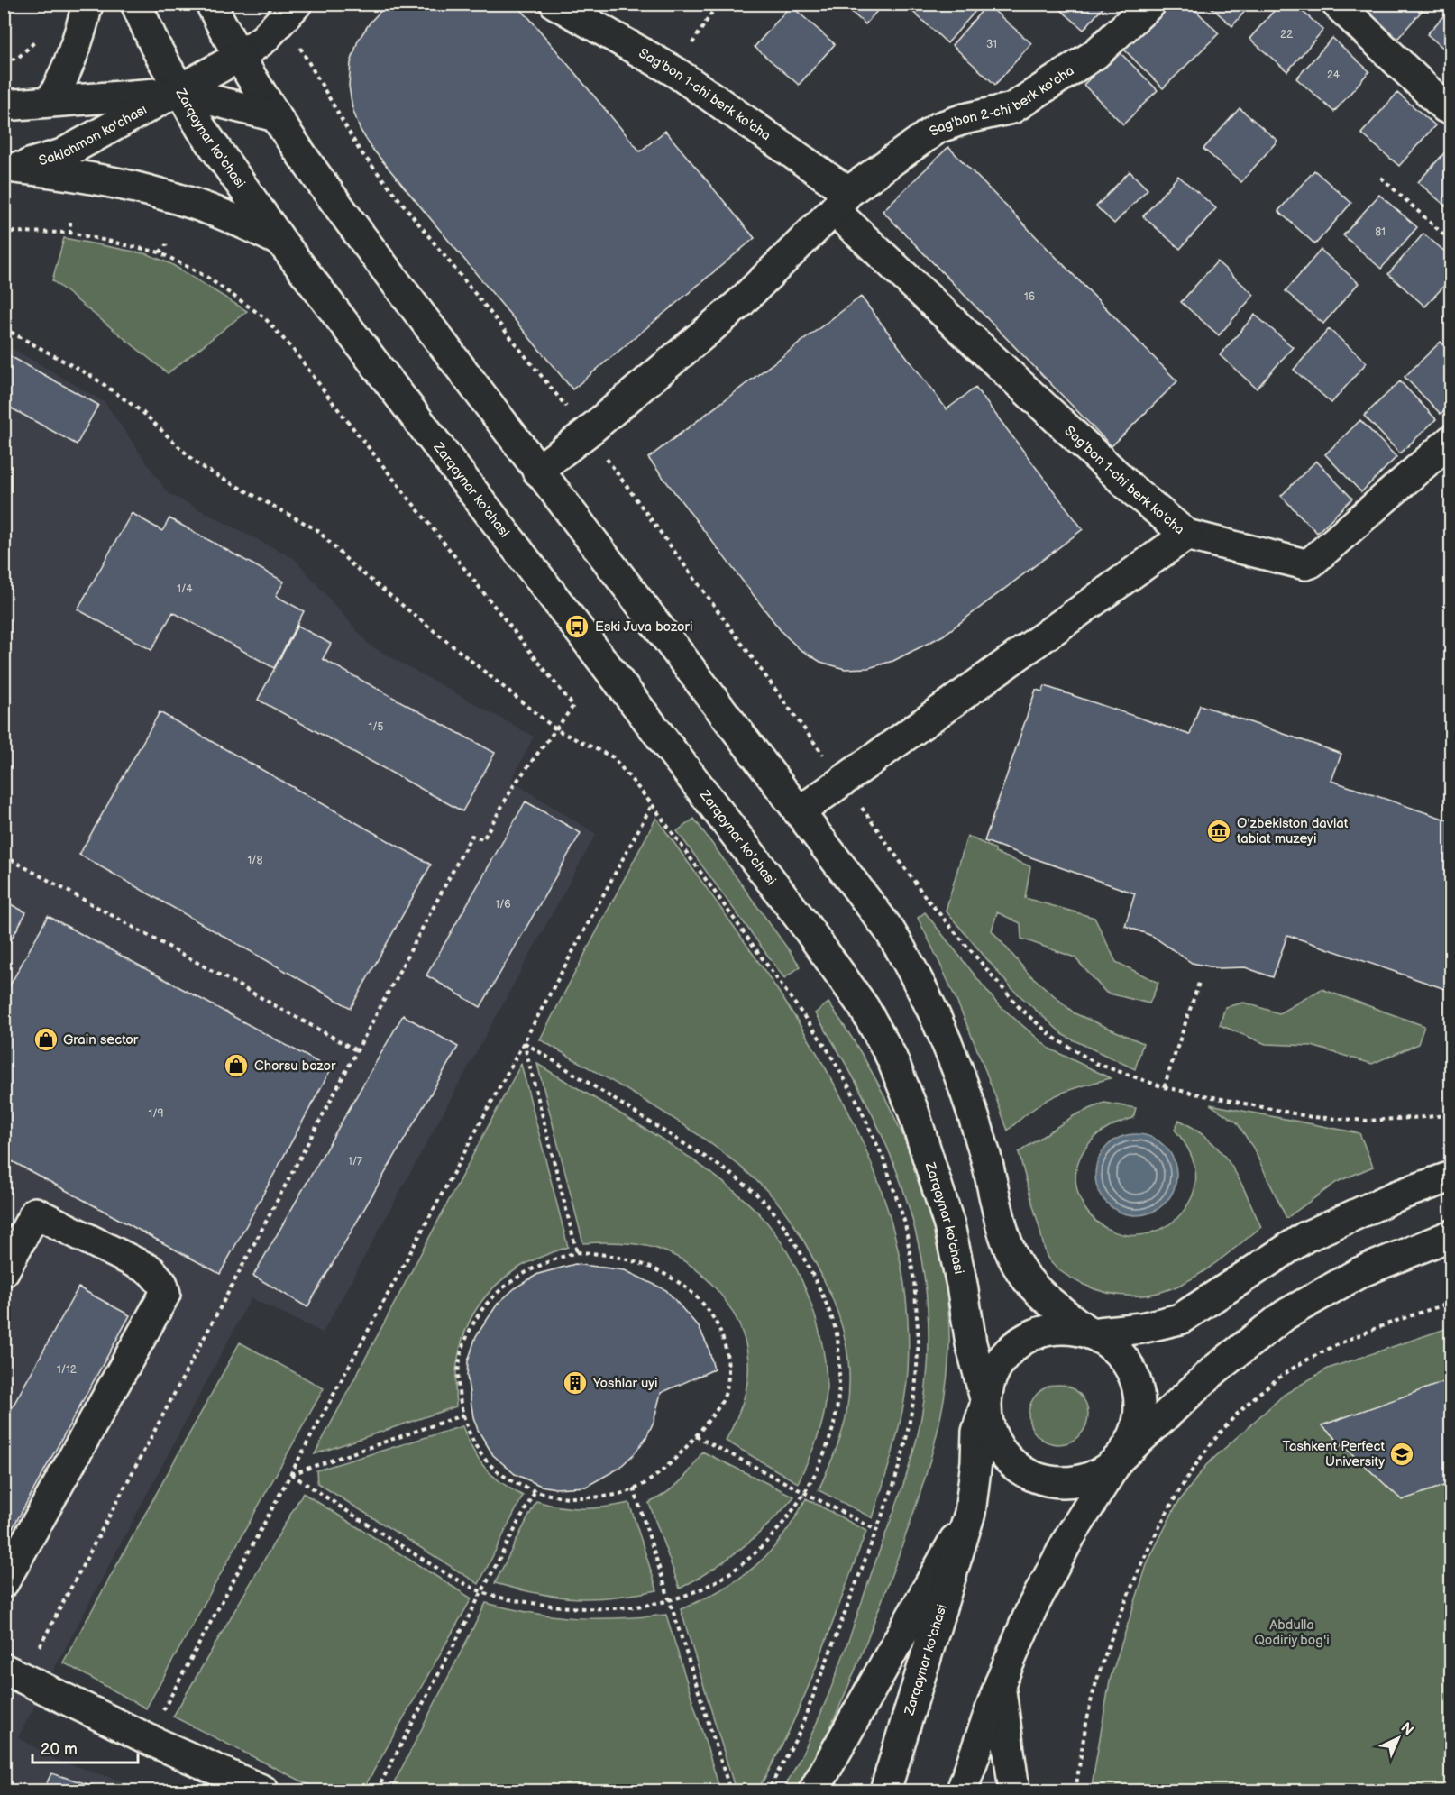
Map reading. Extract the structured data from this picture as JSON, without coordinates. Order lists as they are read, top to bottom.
{
  "streets": {
    "main road": [
      "Sag'bon 1-chi berk ko'cha",
      "Sag'bon 2-chi berk ko'cha",
      "Sakichmon ko'chasi",
      "Zarqaynar ko'chasi"
    ]
  },
  "crossings": [
    ["Sag'bon 1-chi berk ko'cha", "Sag'bon 2-chi berk ko'cha"],
    ["Sakichmon ko'chasi", "Zarqaynar ko'chasi"]
  ],
  "parks": ["Abdulla Qodiriy bog'i"],
  "places": {
    "bus stop": ["Eski Juva bozori"],
    "museum": ["O'zbekiston davlat tabiat muzeyi"],
    "shop": ["Grain sector", "Chorsu bozor"],
    "building": ["Yoshlar uyi"],
    "school or university": ["Tashkent Perfect University"]
  },
  "house_numbers": [
    "22",
    "31",
    "24",
    "81",
    "16",
    "1/4",
    "1/5",
    "1/8",
    "1/6",
    "1/9",
    "1/7",
    "1/12"
  ],
  "scale_bar": "20 m",
  "north": "top right"
}
